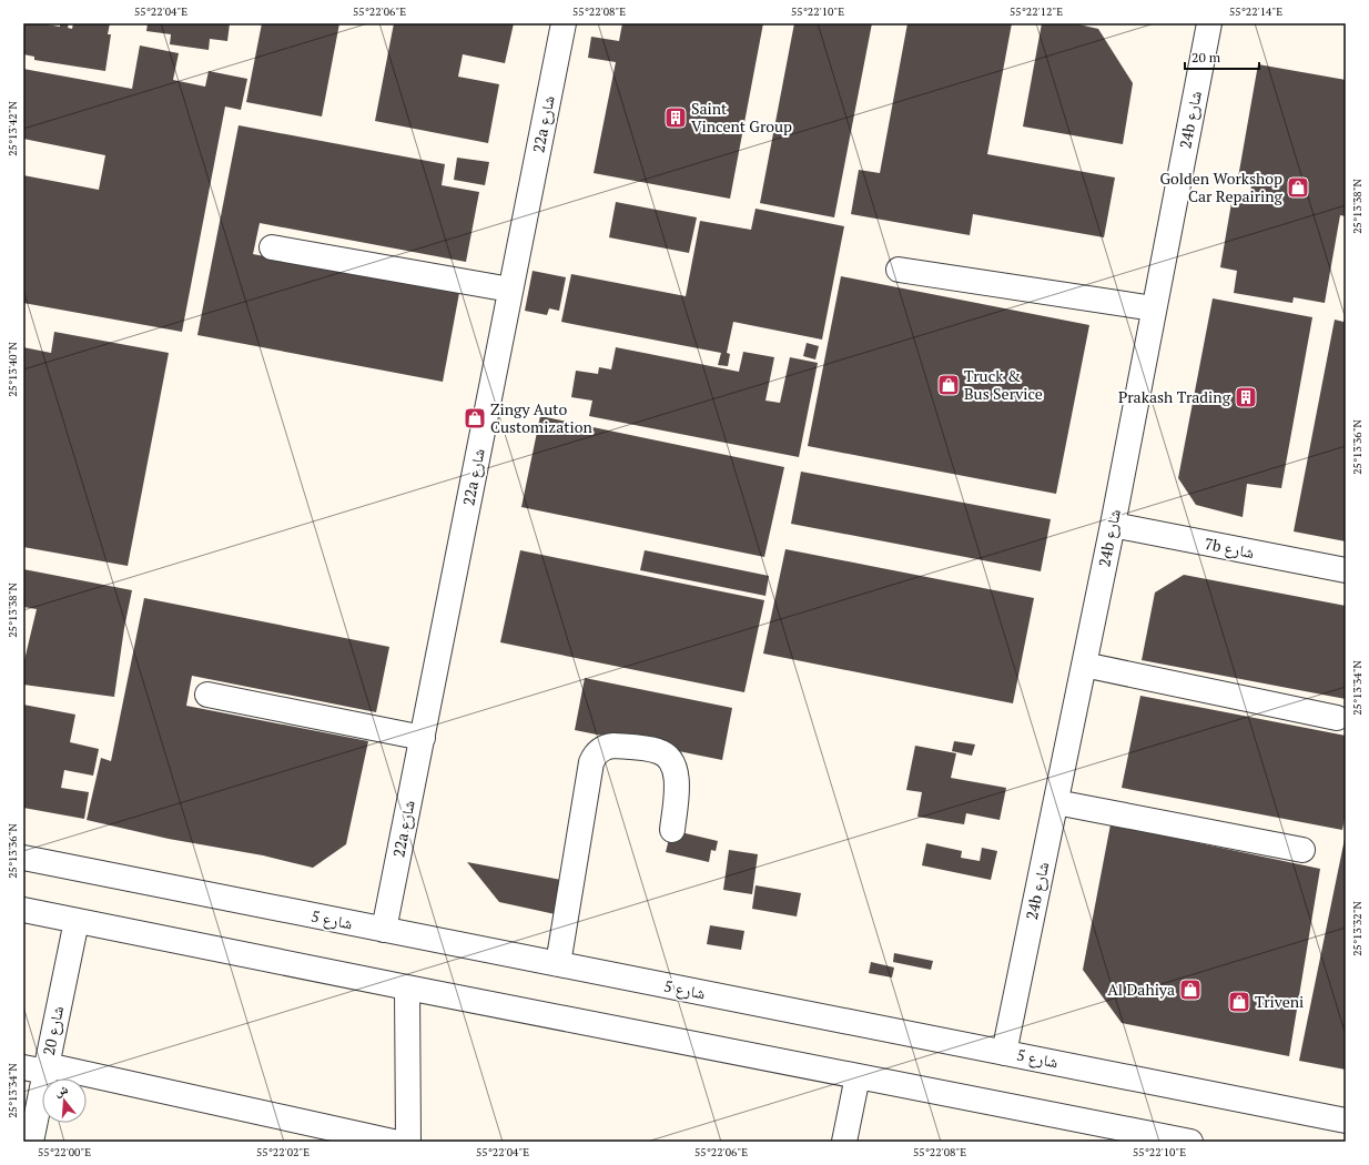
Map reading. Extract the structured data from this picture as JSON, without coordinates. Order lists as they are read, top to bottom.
{
  "streets": {
    "street": [
      "24b شارع",
      "22a شارع",
      "7b شارع",
      "شارع 5",
      "شارع 20"
    ]
  },
  "crossings": [
    ["24b شارع", "7b شارع"],
    ["24b شارع", "شارع 5"],
    ["22a شارع", "شارع 5"]
  ],
  "places": {
    "building": ["Saint Vincent Group", "Prakash Trading"],
    "shop": [
      "Golden Workshop Car Repairing",
      "Truck & Bus Service",
      "Zingy Auto Customization",
      "Al Dahiya",
      "Triveni"
    ]
  },
  "scale_bar": "20 m",
  "north": "top",
  "coordinates": [
    "55°22'04\"E",
    "55°22'06\"E",
    "55°22'08\"E",
    "55°22'10\"E",
    "55°22'12\"E",
    "55°22'14\"E",
    "25°13'42\"N",
    "25°13'38\"N",
    "25°13'40\"N",
    "25°13'36\"N",
    "25°13'34\"N",
    "25°13'32\"N",
    "55°22'00\"E",
    "55°22'02\"E"
  ]
}
